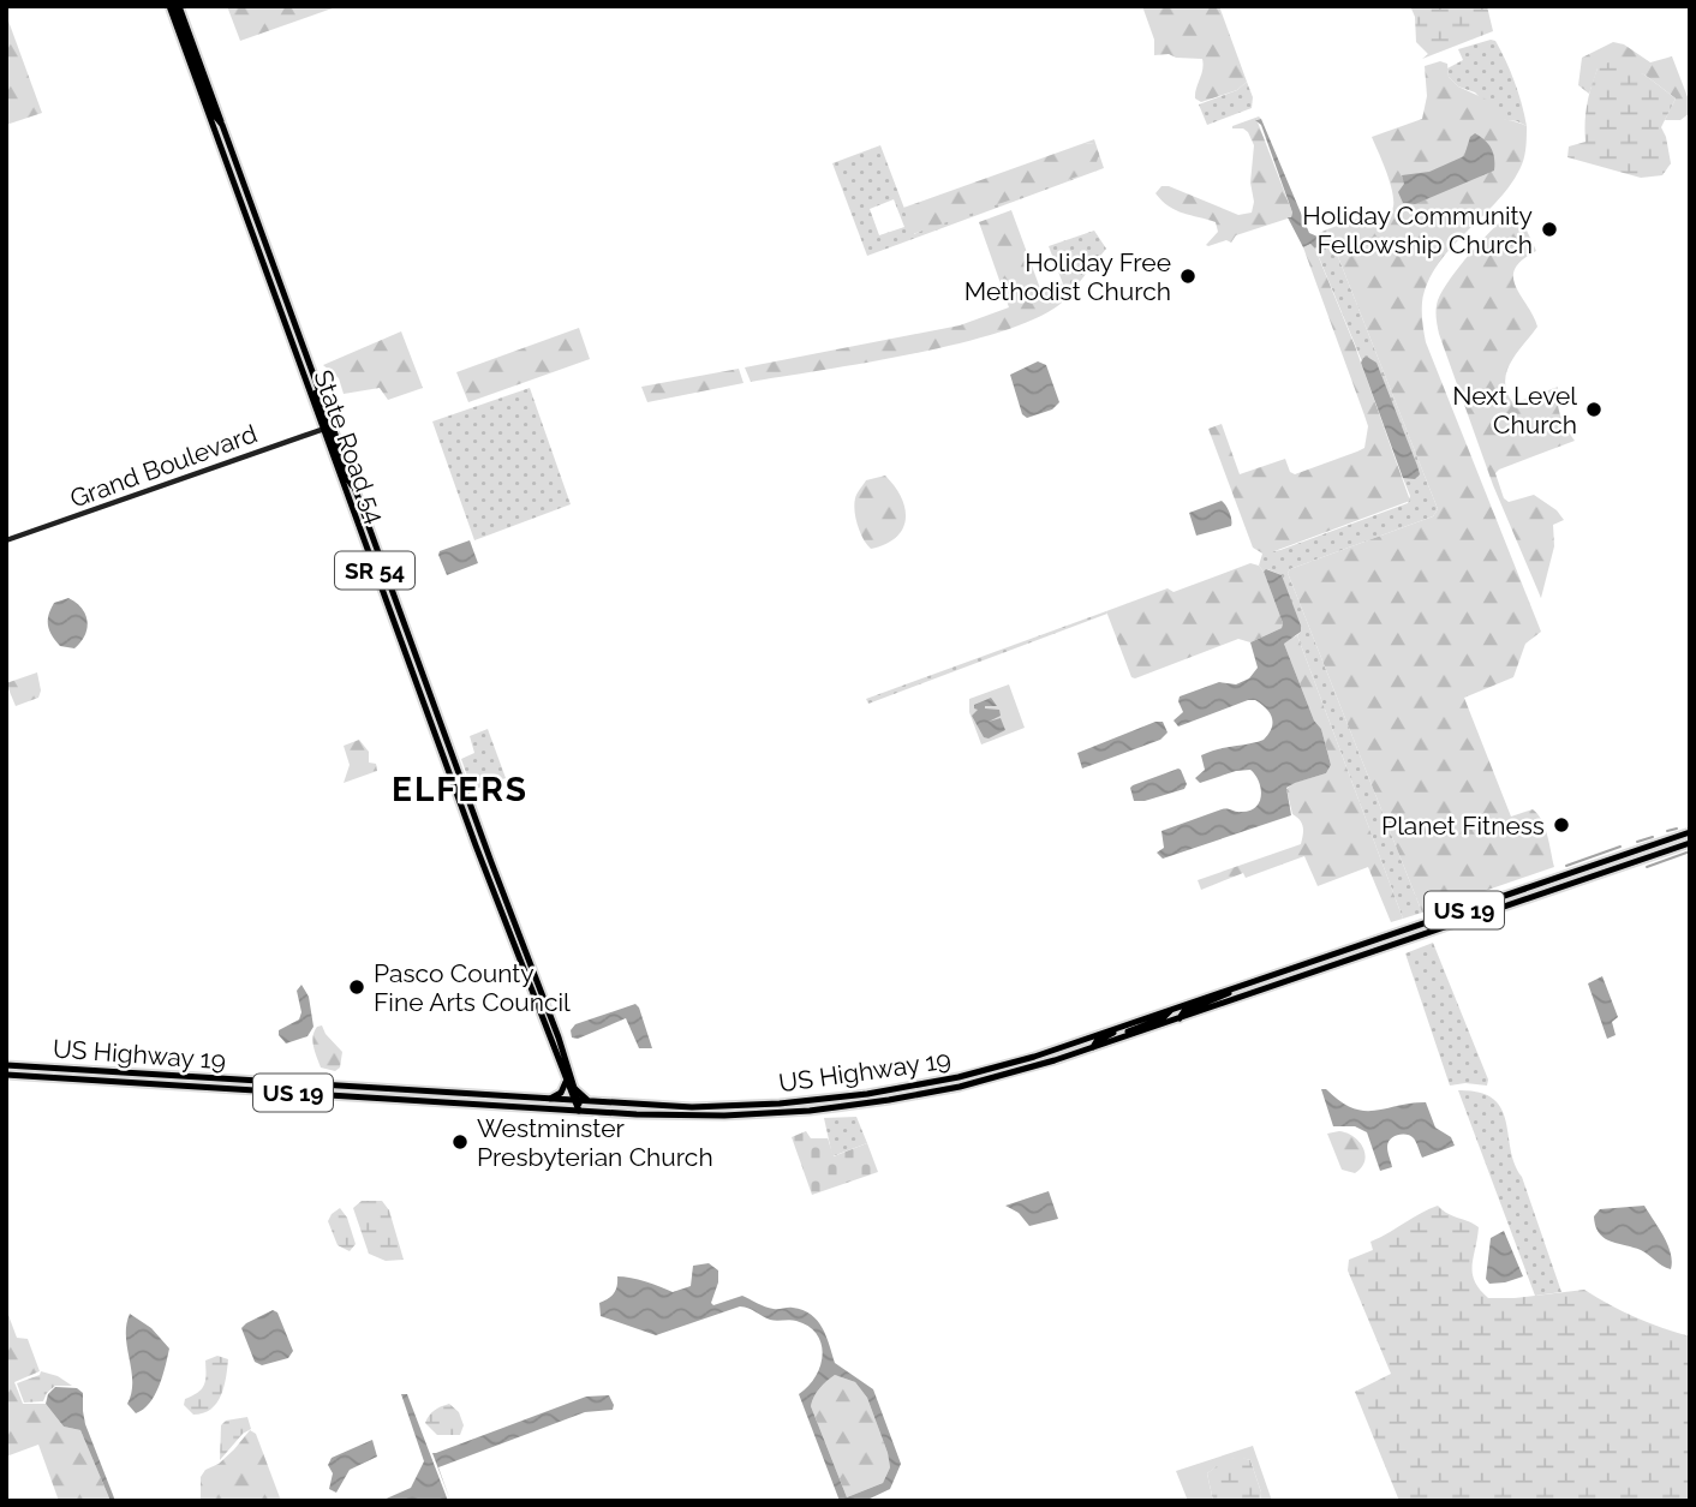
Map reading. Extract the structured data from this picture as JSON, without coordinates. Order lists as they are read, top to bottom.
{
  "streets": {
    "main road": [
      "State Road 54",
      "Grand Boulevard",
      "SR 54",
      "US 19",
      "US Highway 19"
    ]
  },
  "crossings": [
    ["State Road 54", "Grand Boulevard"],
    ["State Road 54", "US Highway 19"]
  ],
  "districts": ["ELFERS"],
  "places": [
    "Holiday Community Fellowship Church",
    "Holiday Free Methodist Church",
    "Next Level Church",
    "Planet Fitness",
    "Pasco County Fine Arts Council",
    "Westminster Presbyterian Church"
  ]
}
